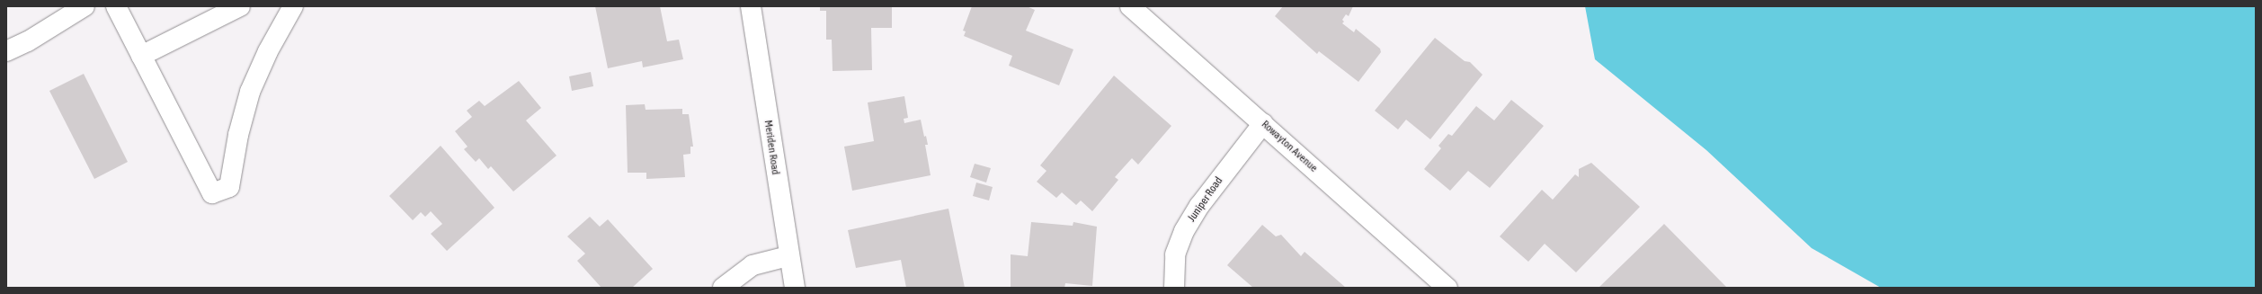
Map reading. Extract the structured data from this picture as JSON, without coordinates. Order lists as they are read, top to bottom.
{
  "streets": {
    "street": ["Rowayton Avenue", "Meriden Road", "Juniper Road"]
  },
  "crossings": [
    ["Rowayton Avenue", "Juniper Road"]
  ]
}
